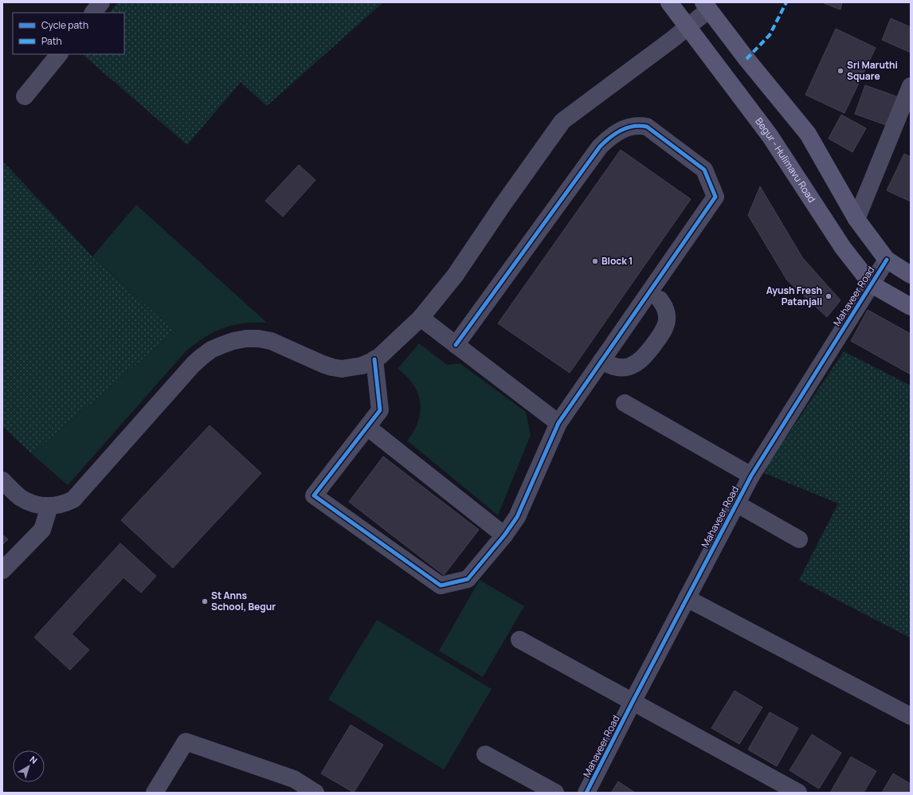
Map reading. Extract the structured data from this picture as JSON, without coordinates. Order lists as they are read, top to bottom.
{
  "streets": {
    "main road": ["Begur - Hulimavu Road"],
    "street": ["Mahaveer Road"]
  },
  "crossings": [
    ["Begur - Hulimavu Road", "Mahaveer Road"]
  ],
  "places": [
    "Sri Maruthi Square",
    "Block 1",
    "Ayush Fresh Patanjali",
    "St Anns School, Begur"
  ],
  "legend": ["Cycle path", "Path"],
  "north": "top right"
}
